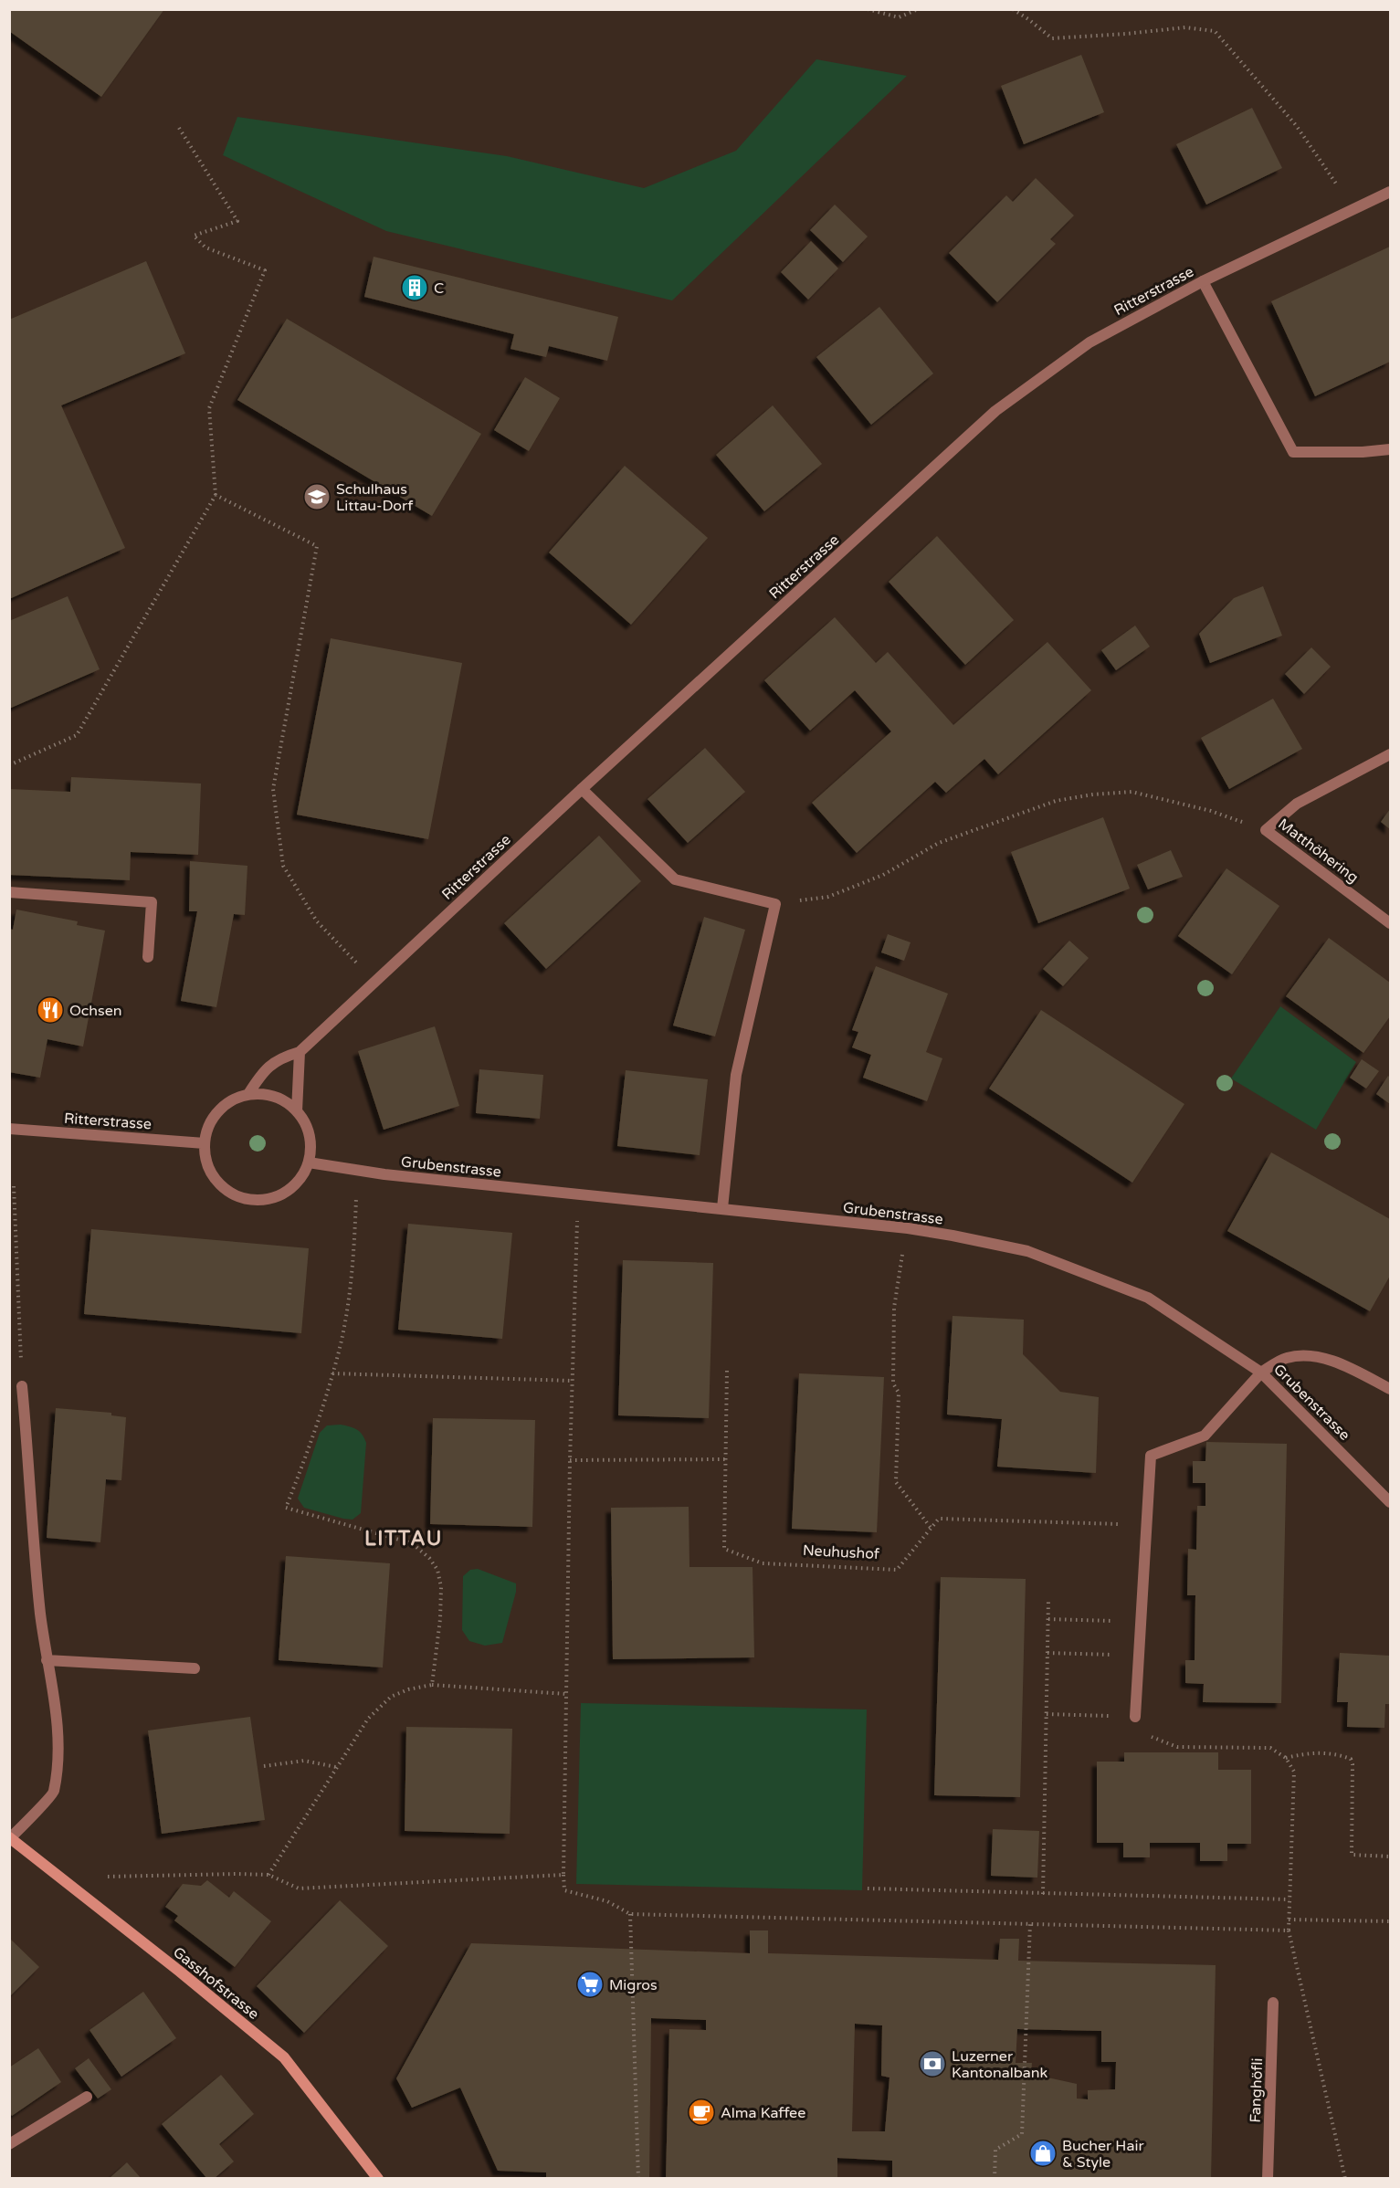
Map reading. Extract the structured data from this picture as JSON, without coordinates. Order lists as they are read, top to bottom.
{
  "streets": {
    "street": [
      "Ritterstrasse",
      "Matthöhering",
      "Grubenstrasse",
      "Gasshofstrasse",
      "Fanghöfli"
    ],
    "path": ["Neuhushof"]
  },
  "crossings": [
    ["Ritterstrasse", "Grubenstrasse"]
  ],
  "districts": ["LITTAU"],
  "places": {
    "building": ["C"],
    "school or university": ["Schulhaus Littau-Dorf"],
    "restaurant": ["Ochsen"],
    "supermarket": ["Migros"],
    "bank": ["Luzerner Kantonalbank"],
    "cafe": ["Alma Kaffee"],
    "shop": ["Bucher Hair & Style"]
  }
}
